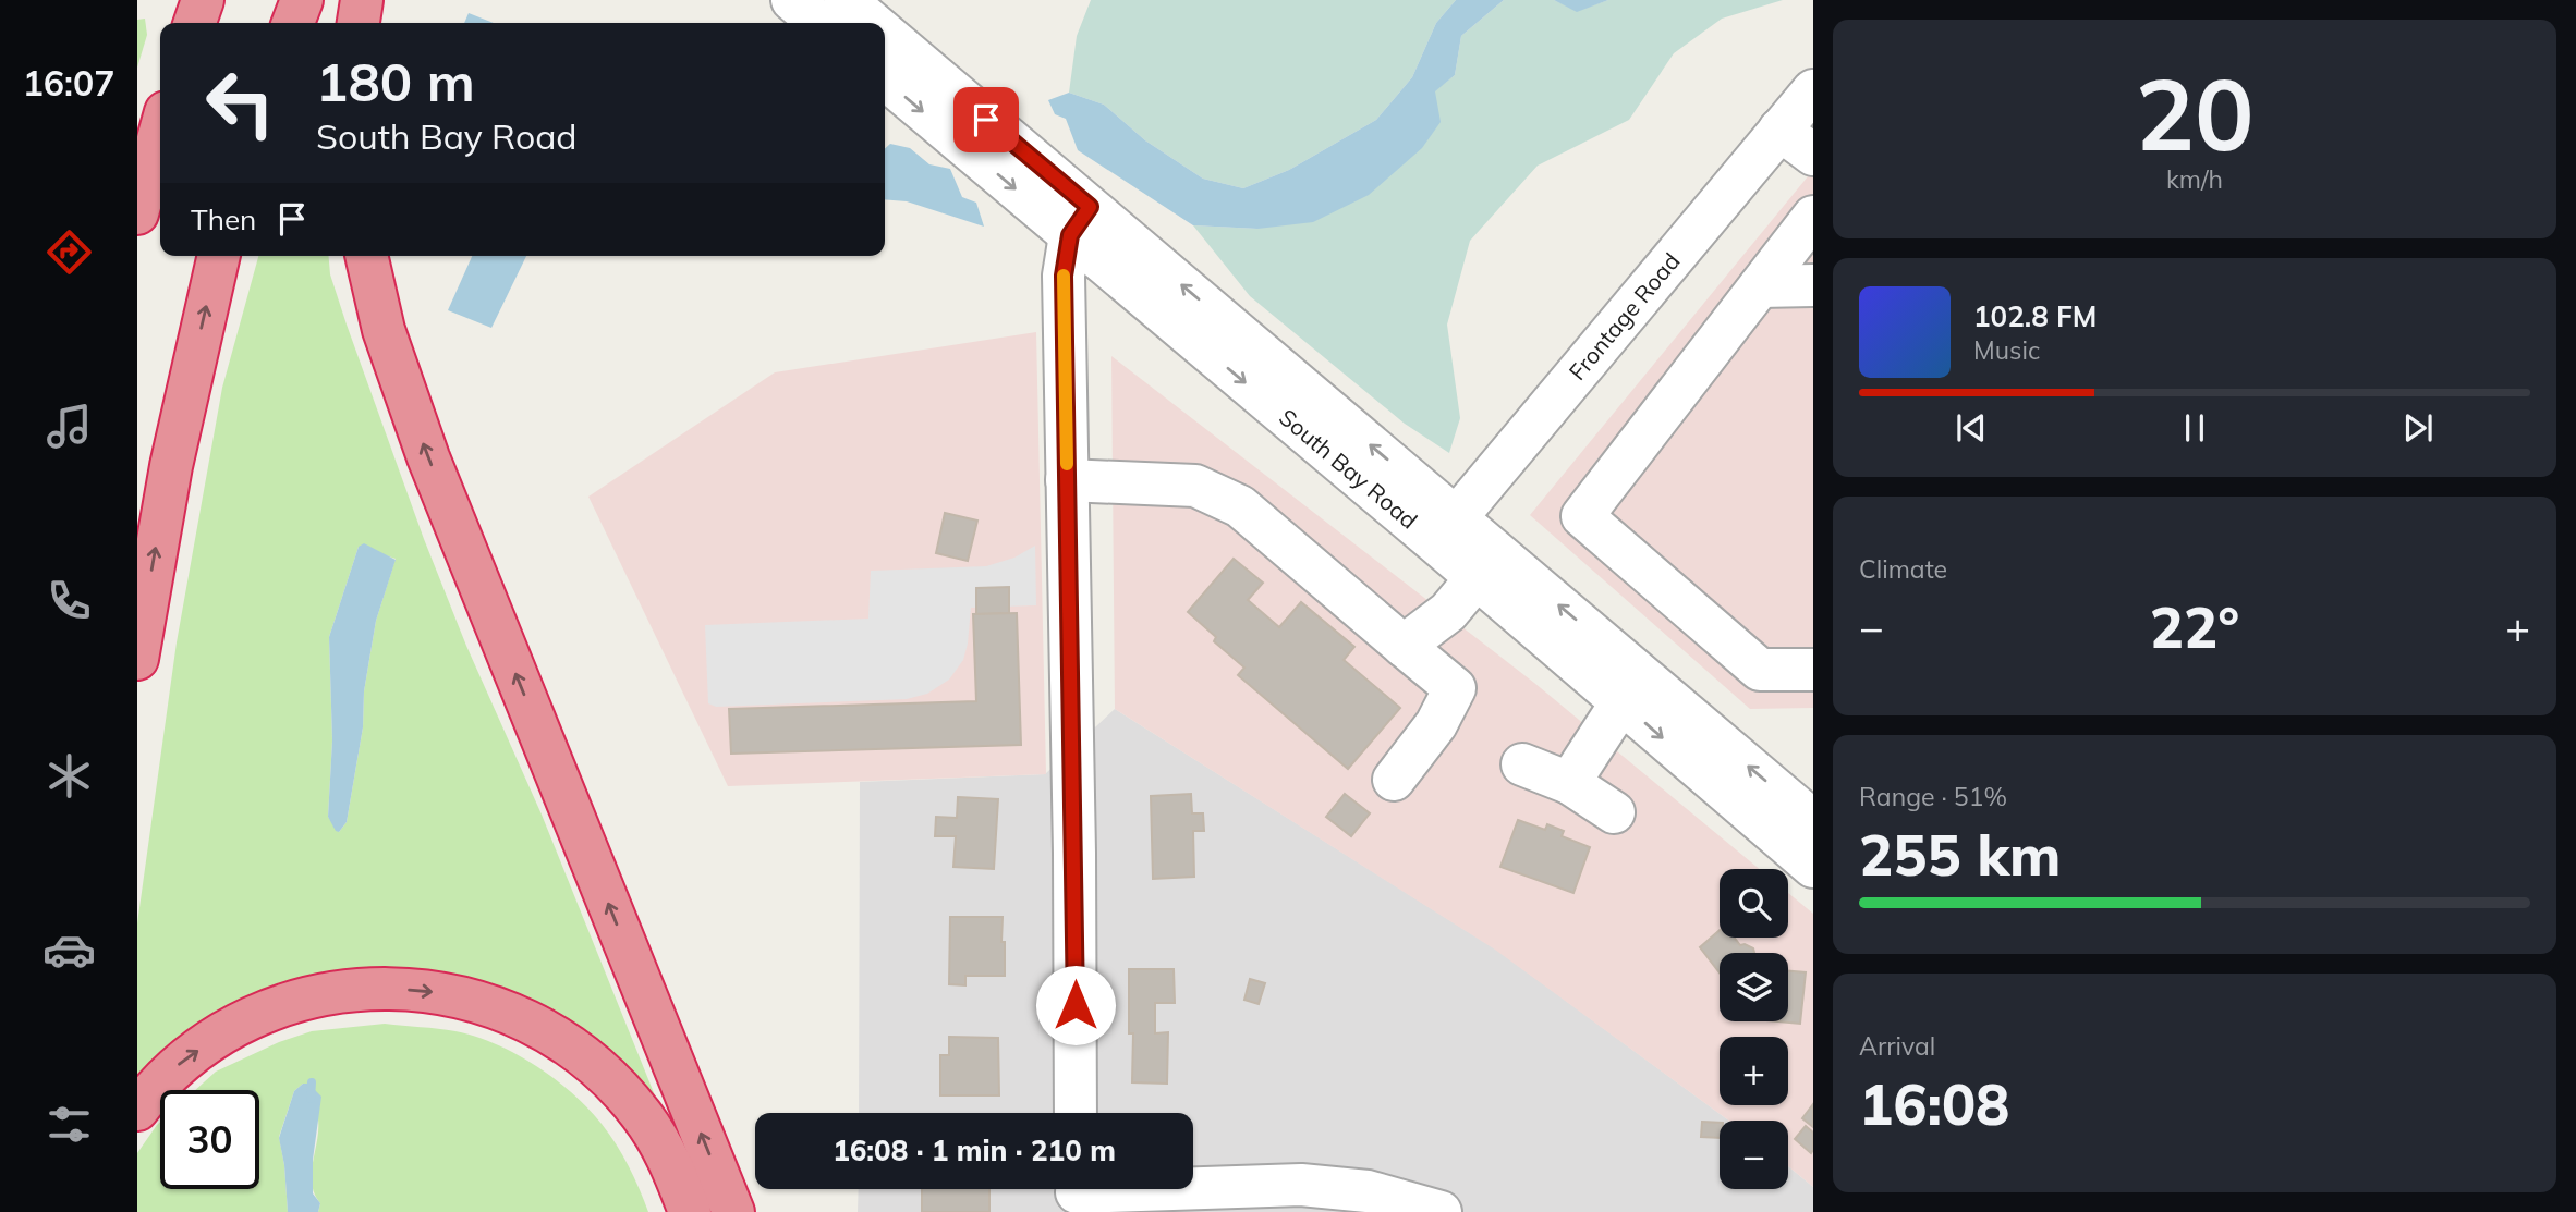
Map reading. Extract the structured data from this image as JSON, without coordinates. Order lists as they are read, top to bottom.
{
  "streets": {
    "street": ["Frontage Road", "South Bay Road"]
  },
  "crossings": [
    ["Frontage Road", "South Bay Road"]
  ],
  "page": {
    "tabs": "16:07",
    "tile": [
      ["20", "km/h"],
      "Climate",
      ["Range · 51%", "255 km"],
      ["Arrival", "16:08"]
    ],
    "turn": ["180 m", "South Bay Road"],
    "then": "Then",
    "song": ["102.8 FM", "Music"],
    "heat": ["−", "22°", "+"],
    "map_buttons": ["+", "−"],
    "limit": "30",
    "trip": "16:08 · 1 min · 210 m"
  }
}
